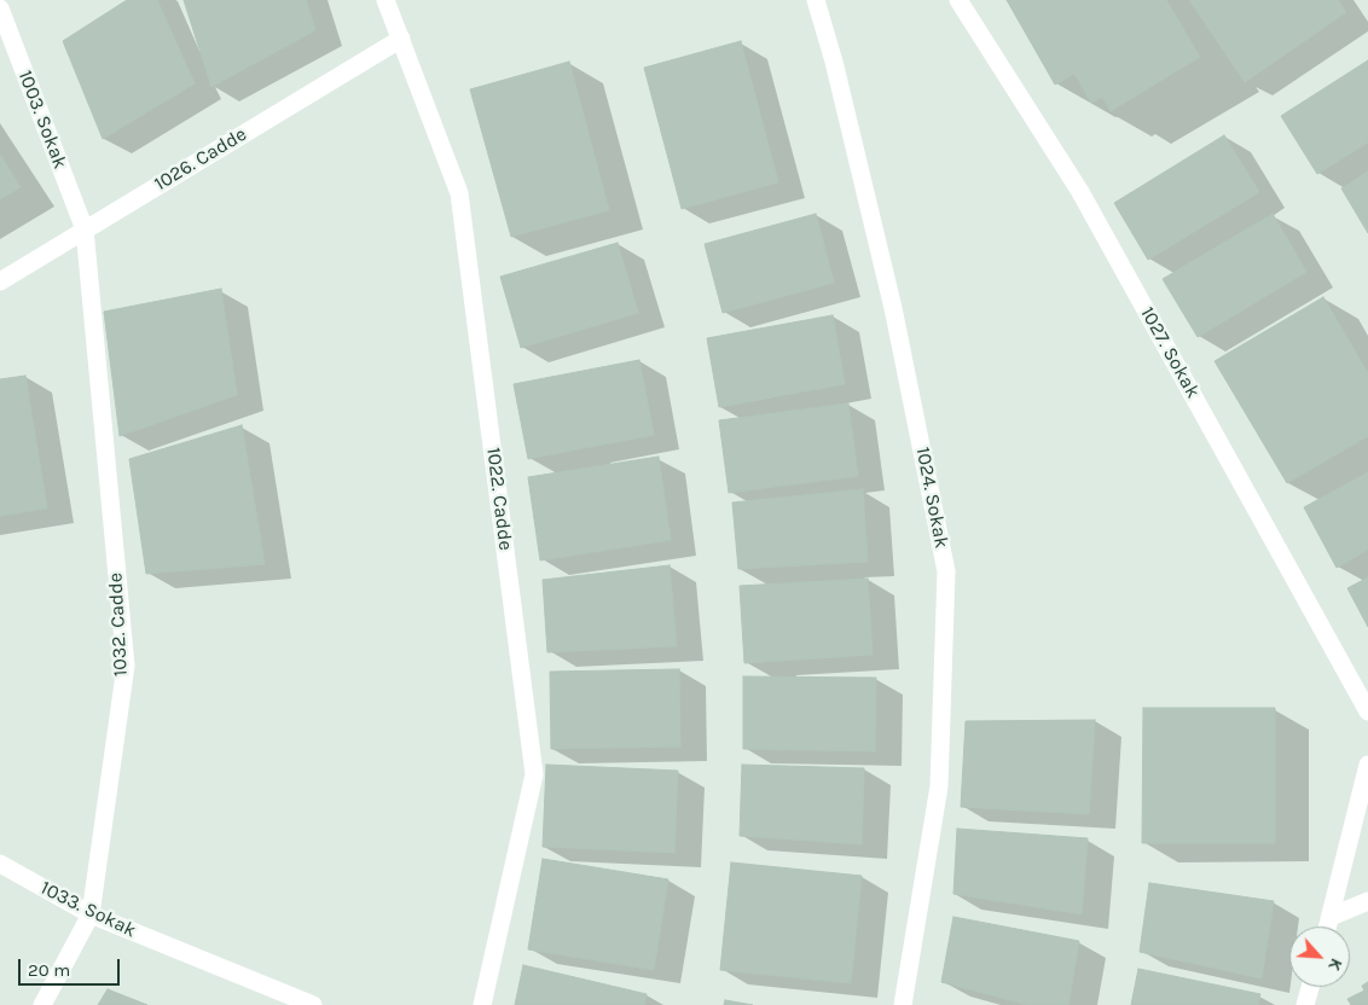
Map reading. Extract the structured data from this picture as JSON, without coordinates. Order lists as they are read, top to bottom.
{
  "streets": {
    "street": [
      "1003. Sokak",
      "1026. Cadde",
      "1027. Sokak",
      "1024. Sokak",
      "1022. Cadde",
      "1032. Cadde",
      "1033. Sokak"
    ]
  },
  "crossings": [
    ["1003. Sokak", "1026. Cadde"],
    ["1003. Sokak", "1032. Cadde"],
    ["1026. Cadde", "1022. Cadde"],
    ["1026. Cadde", "1032. Cadde"],
    ["1032. Cadde", "1033. Sokak"]
  ],
  "scale_bar": "20 m",
  "north": "bottom right"
}
